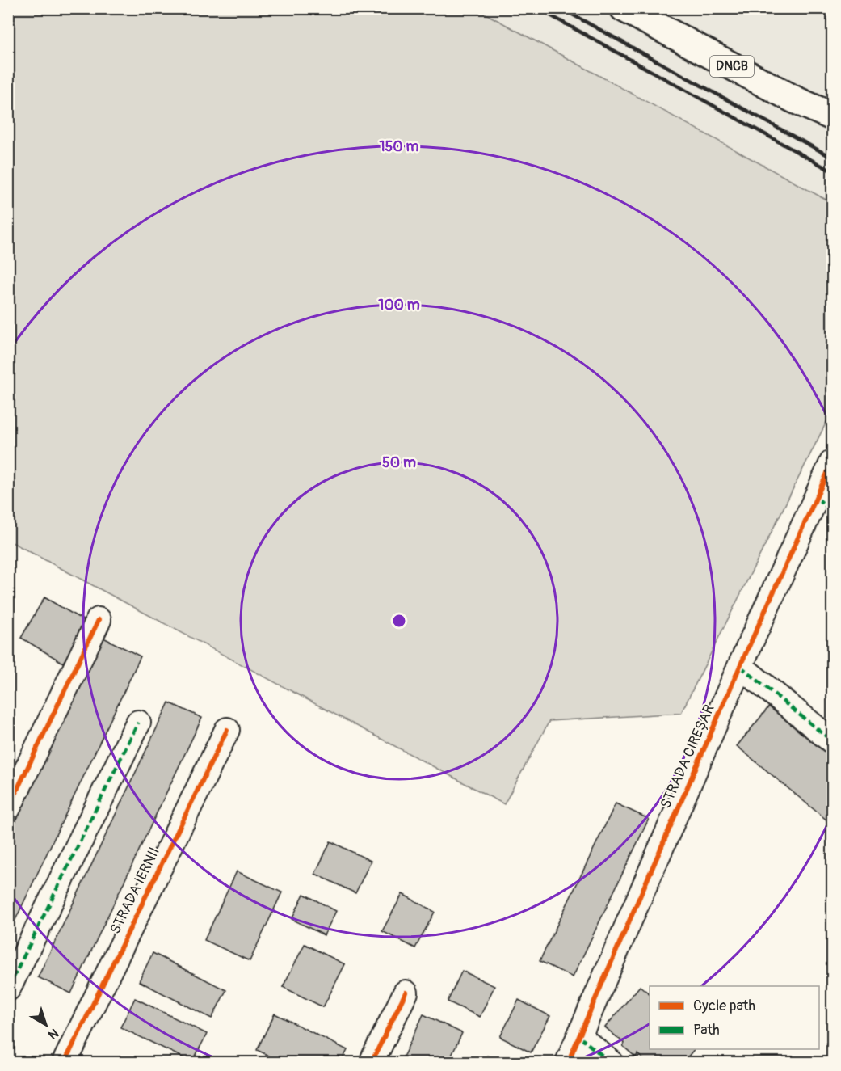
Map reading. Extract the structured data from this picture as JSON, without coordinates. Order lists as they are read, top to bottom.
{
  "streets": {
    "main road": ["DNCB"],
    "street": ["STRADA CIREȘAR", "STRADA IERNII"]
  },
  "legend": ["Cycle path", "Path"],
  "north": "bottom right",
  "rings": ["150 m", "100 m", "50 m"]
}
